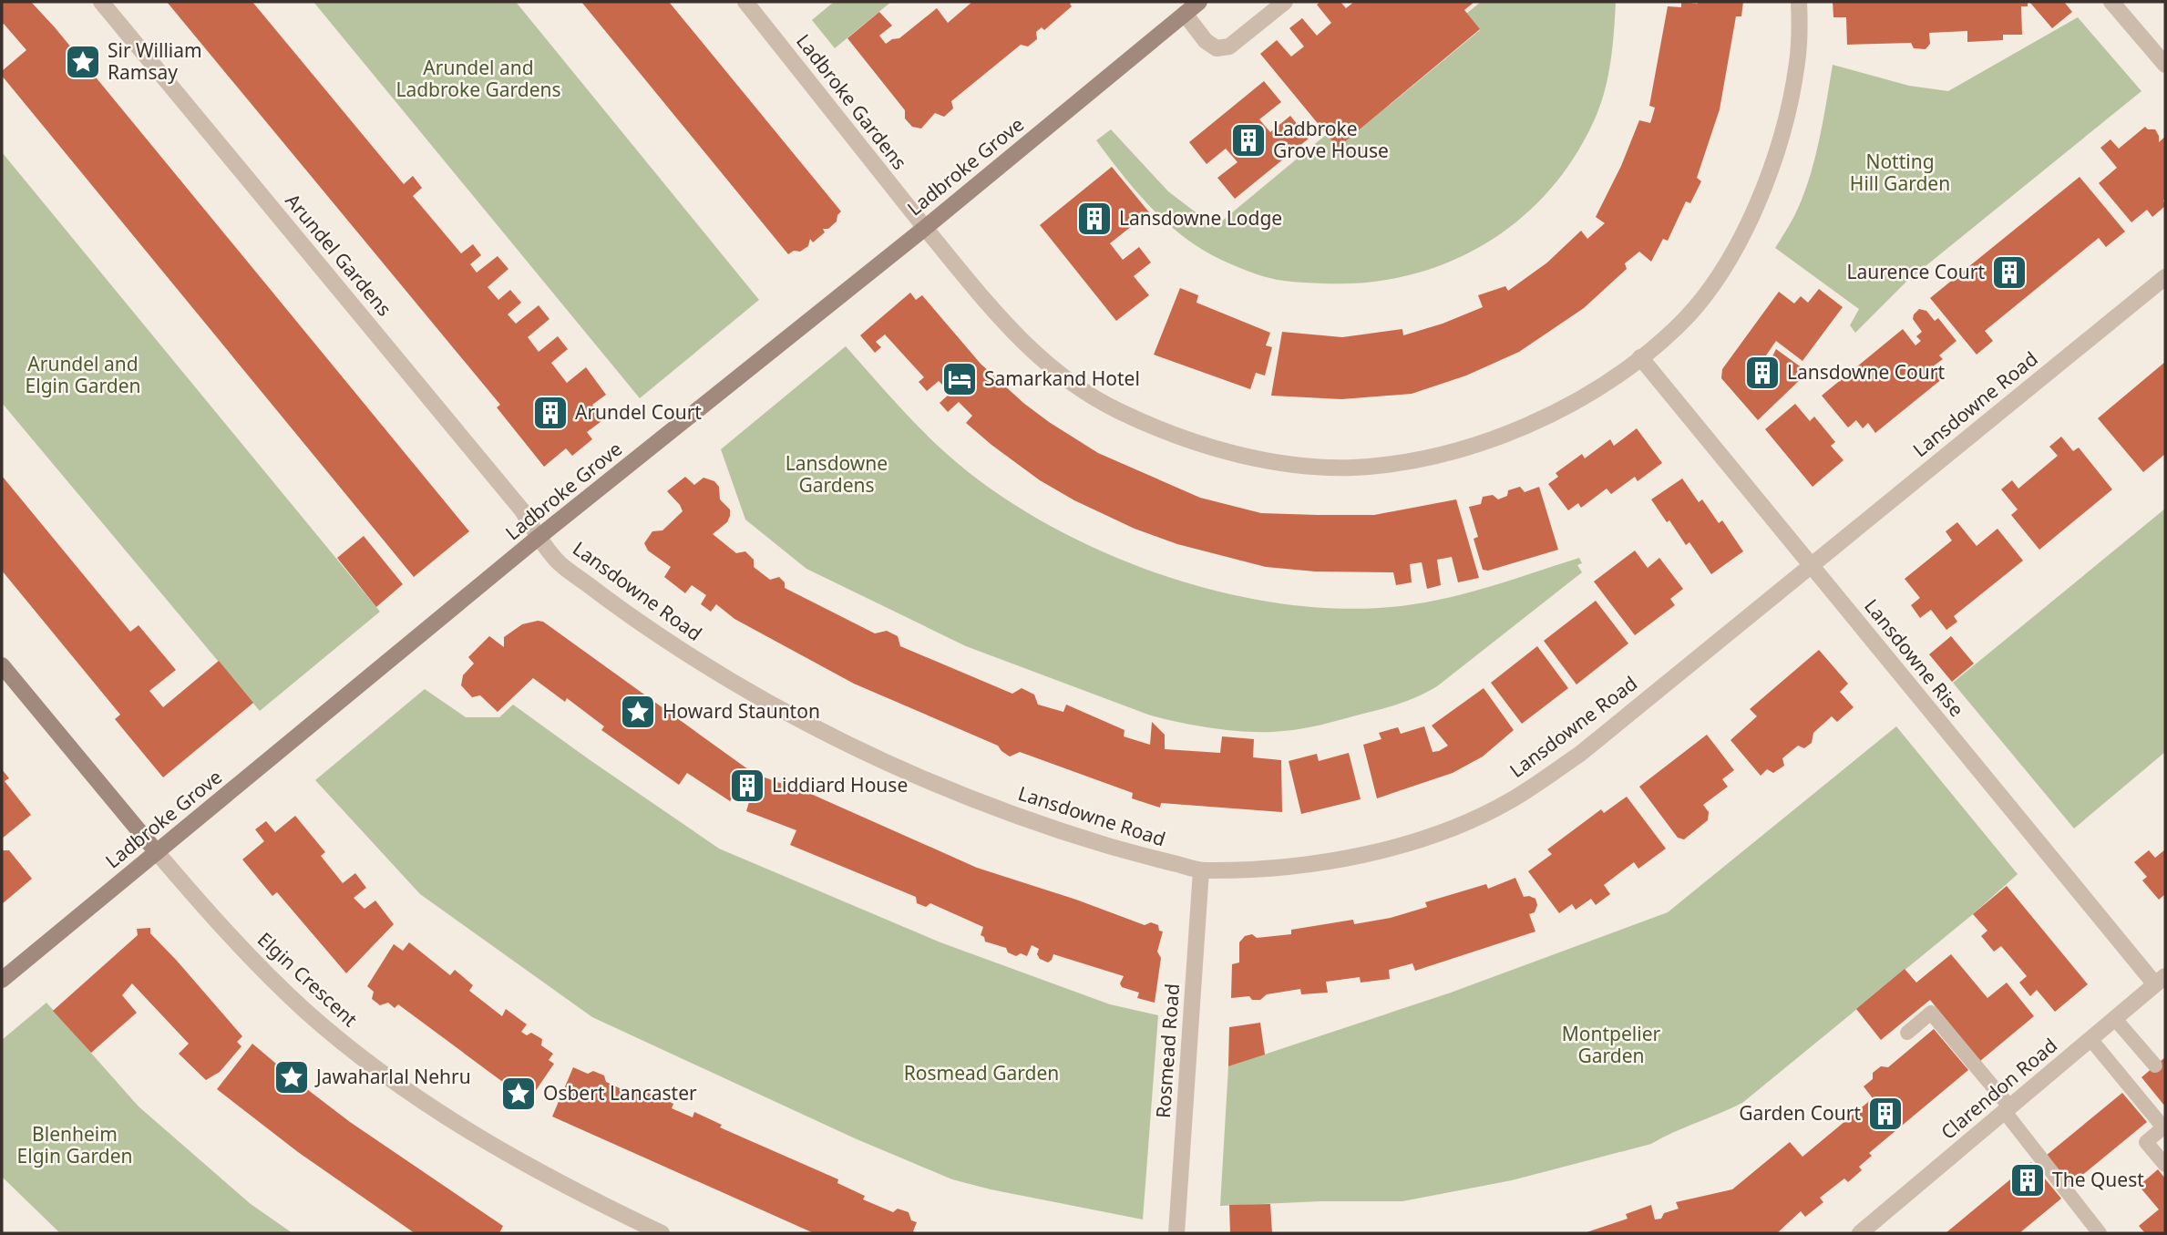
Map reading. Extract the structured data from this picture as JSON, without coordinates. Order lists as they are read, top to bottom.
{
  "streets": {
    "main road": ["Ladbroke Grove", "Elgin Crescent"],
    "street": [
      "Ladbroke Gardens",
      "Arundel Gardens",
      "Lansdowne Road",
      "Lansdowne Rise",
      "Rosmead Road",
      "Clarendon Road"
    ]
  },
  "crossings": [
    ["Ladbroke Gardens", "Ladbroke Grove"],
    ["Ladbroke Gardens", "Lansdowne Rise"],
    ["Ladbroke Grove", "Arundel Gardens"],
    ["Ladbroke Grove", "Lansdowne Road"],
    ["Ladbroke Grove", "Elgin Crescent"],
    ["Arundel Gardens", "Lansdowne Road"],
    ["Lansdowne Road", "Lansdowne Rise"],
    ["Lansdowne Road", "Rosmead Road"],
    ["Lansdowne Rise", "Clarendon Road"]
  ],
  "parks": [
    "Arundel and Ladbroke Gardens",
    "Notting Hill Garden",
    "Arundel and Elgin Garden",
    "Lansdowne Gardens",
    "Montpelier Garden",
    "Rosmead Garden",
    "Blenheim Elgin Garden"
  ],
  "places": {
    "place": [
      "Sir William Ramsay",
      "Howard Staunton",
      "Jawaharlal Nehru",
      "Osbert Lancaster"
    ],
    "building": [
      "Ladbroke Grove House",
      "Lansdowne Lodge",
      "Laurence Court",
      "Lansdowne Court",
      "Arundel Court",
      "Liddiard House",
      "Garden Court",
      "The Quest"
    ],
    "hotel": ["Samarkand Hotel"]
  }
}
